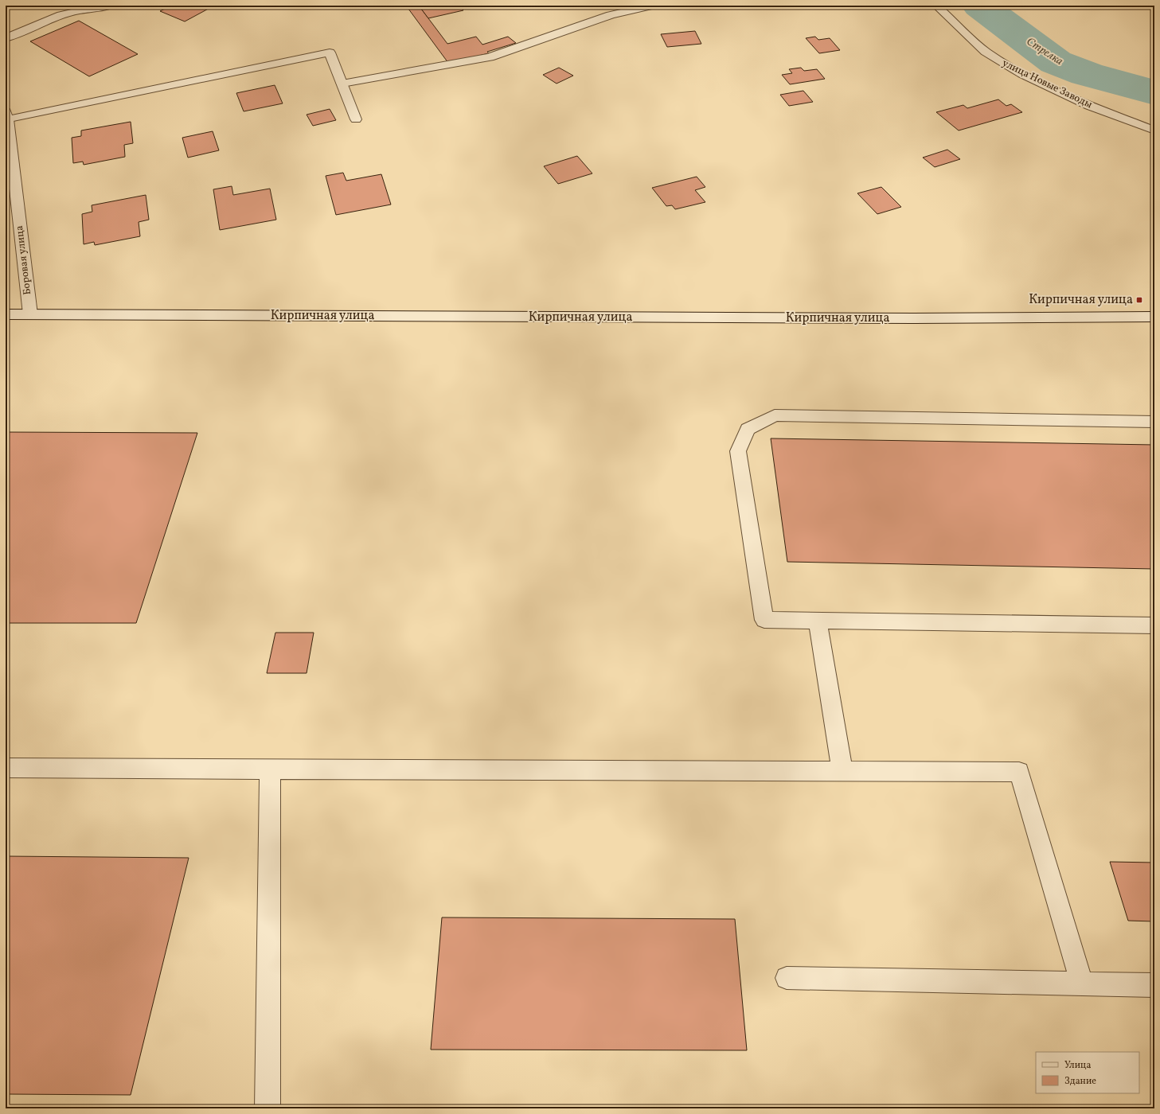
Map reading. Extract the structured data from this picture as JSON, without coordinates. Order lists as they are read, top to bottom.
{
  "streets": {
    "street": ["улица Новые Заводы", "Боровая улица", "Кирпичная улица"]
  },
  "crossings": [
    ["Боровая улица", "Кирпичная улица"]
  ],
  "water": ["Стрелка"],
  "places": {
    "transit": ["Кирпичная улица"]
  },
  "legend": ["Улица", "Здание"]
}
